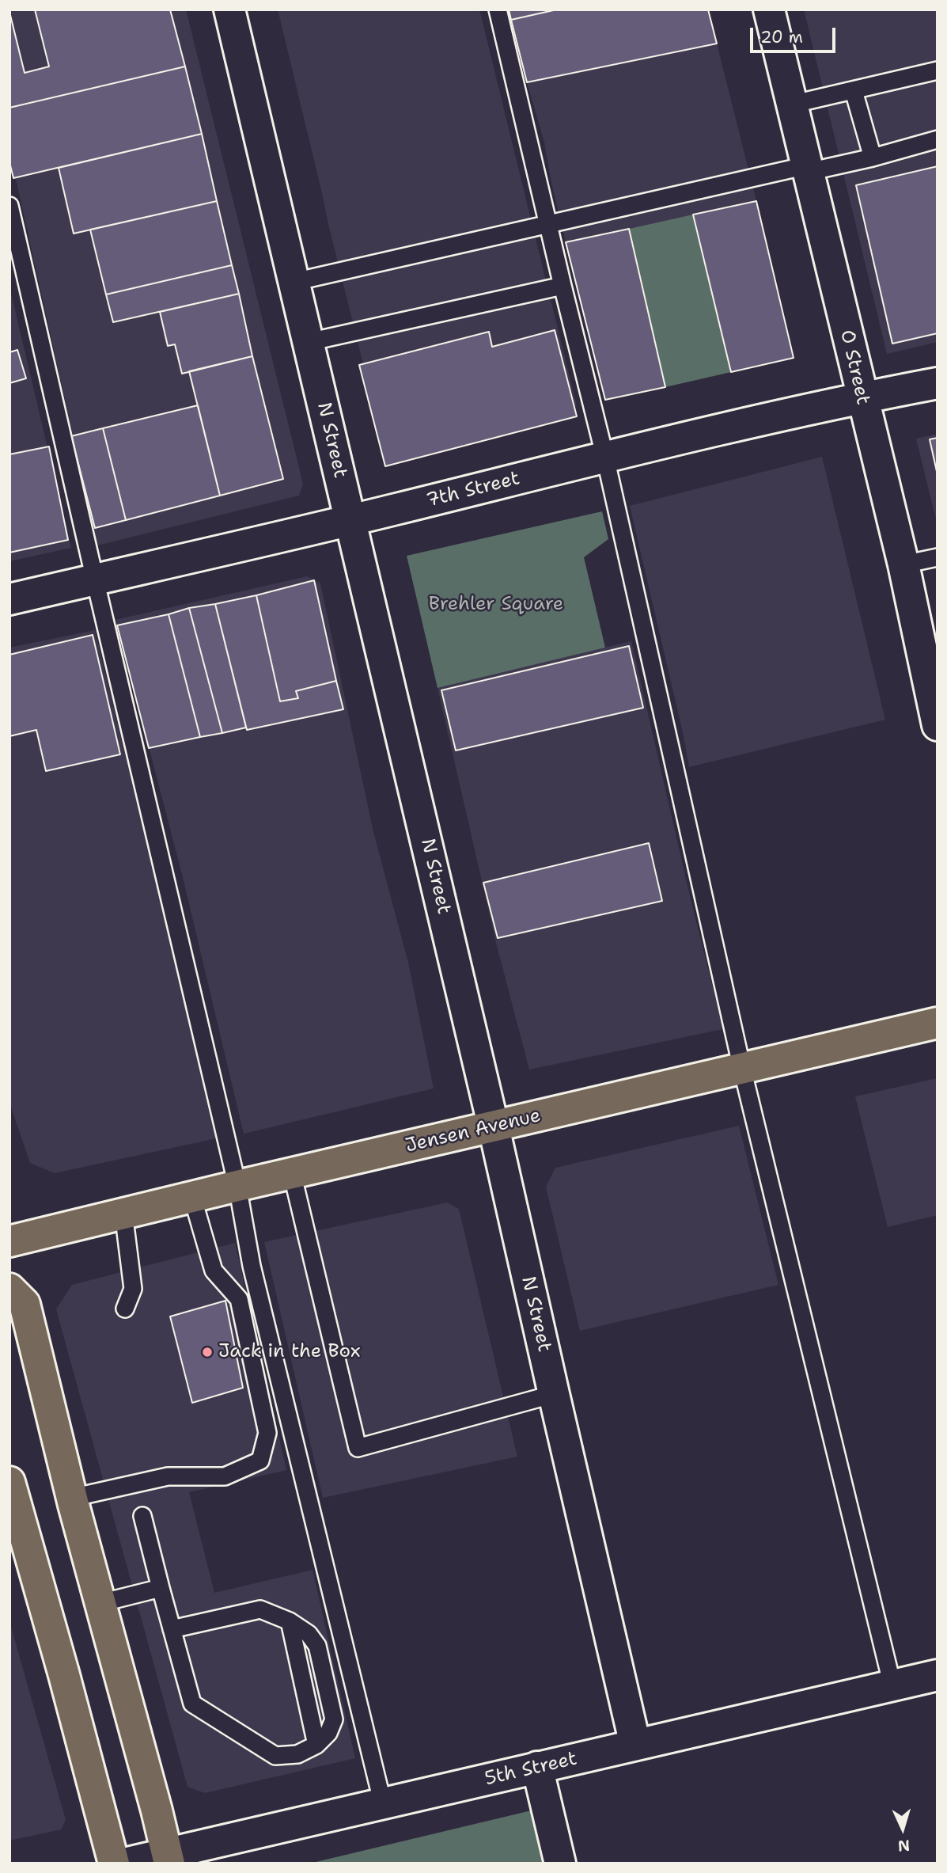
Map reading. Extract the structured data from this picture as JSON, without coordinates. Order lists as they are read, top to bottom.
{
  "streets": {
    "main road": ["Jensen Avenue"],
    "street": [
      "O Street",
      "N Street",
      "7th Street",
      "5th Street"
    ]
  },
  "crossings": [
    ["O Street", "7th Street"],
    ["N Street", "7th Street"],
    ["N Street", "Jensen Avenue"],
    ["N Street", "5th Street"]
  ],
  "parks": ["Brehler Square"],
  "places": ["Jack in the Box"],
  "scale_bar": "20 m",
  "north": "bottom"
}
